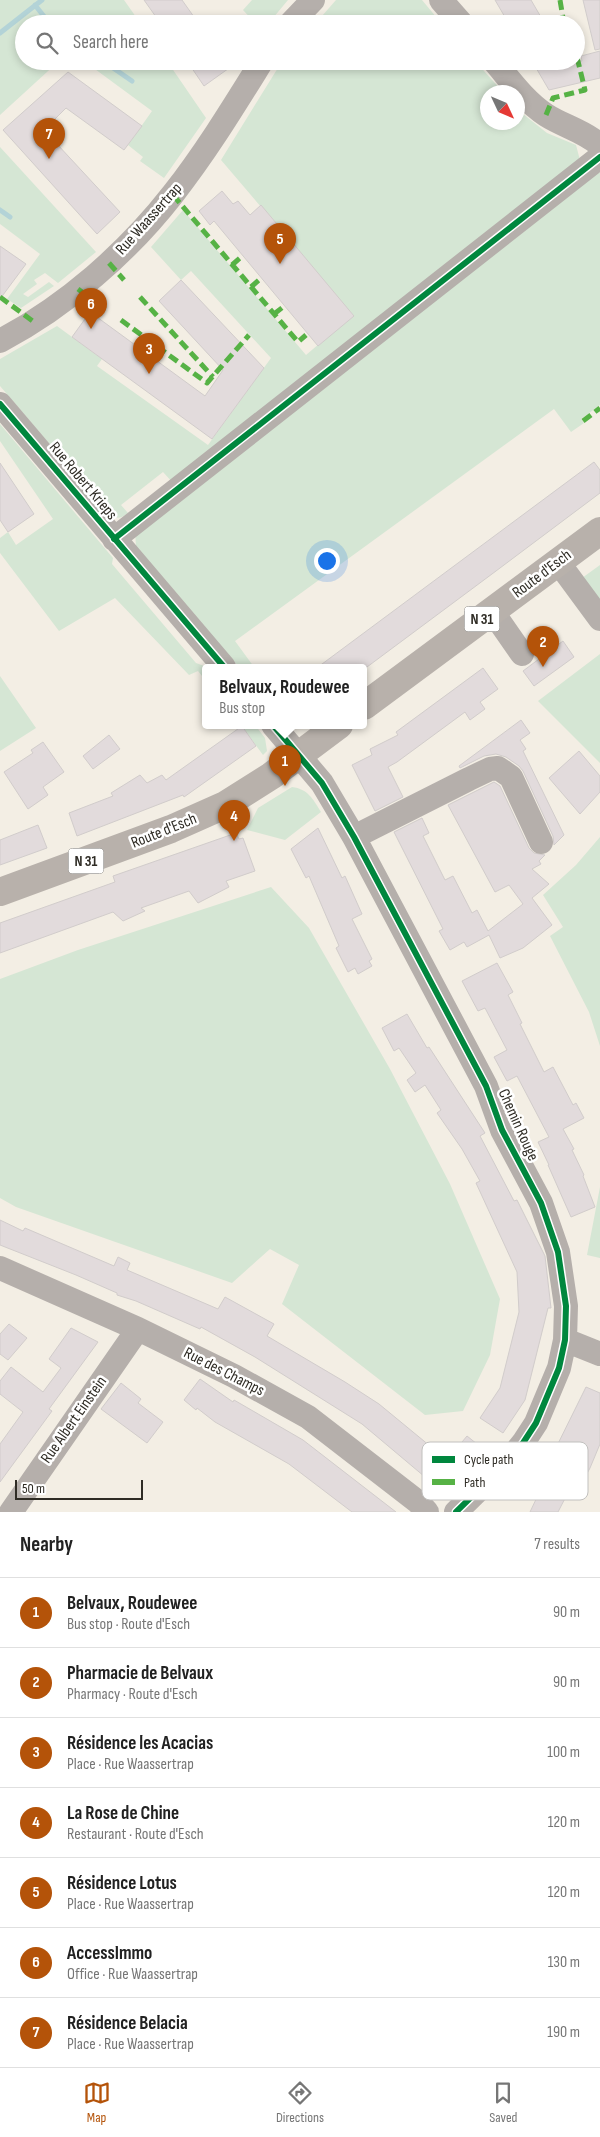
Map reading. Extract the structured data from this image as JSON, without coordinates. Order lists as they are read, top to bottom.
{
  "streets": {
    "main road": ["Route d'Esch", "N 31"],
    "street": [
      "Rue Waassertrap",
      "Rue Robert Krieps",
      "Chemin Rouge",
      "Rue des Champs",
      "Rue Albert Einstein"
    ]
  },
  "crossings": [
    ["Route d'Esch", "Chemin Rouge"],
    ["Rue des Champs", "Rue Albert Einstein"]
  ],
  "legend": ["Cycle path", "Path"],
  "scale_bar": "50 m",
  "north": "bottom right",
  "page": {
    "search": "Search here",
    "pins": [
      "7",
      "5",
      "6",
      "3",
      "2",
      "1",
      "4"
    ],
    "popup": ["Belvaux, Roudewee", "Bus stop"],
    "scale": "50 m",
    "heading": ["Nearby", "7 results"],
    "list": [
      {
        "mark": "1",
        "name": "Belvaux, Roudewee",
        "note": "Bus stop · Route d'Esch",
        "value": "90 m"
      },
      {
        "mark": "2",
        "name": "Pharmacie de Belvaux",
        "note": "Pharmacy · Route d'Esch",
        "value": "90 m"
      },
      {
        "mark": "3",
        "name": "Résidence les Acacias",
        "note": "Place · Rue Waassertrap",
        "value": "100 m"
      },
      {
        "mark": "4",
        "name": "La Rose de Chine",
        "note": "Restaurant · Route d'Esch",
        "value": "120 m"
      },
      {
        "mark": "5",
        "name": "Résidence Lotus",
        "note": "Place · Rue Waassertrap",
        "value": "120 m"
      },
      {
        "mark": "6",
        "name": "AccessImmo",
        "note": "Office · Rue Waassertrap",
        "value": "130 m"
      },
      {
        "mark": "7",
        "name": "Résidence Belacia",
        "note": "Place · Rue Waassertrap",
        "value": "190 m"
      }
    ],
    "nav": ["Map", "Directions", "Saved"]
  }
}
